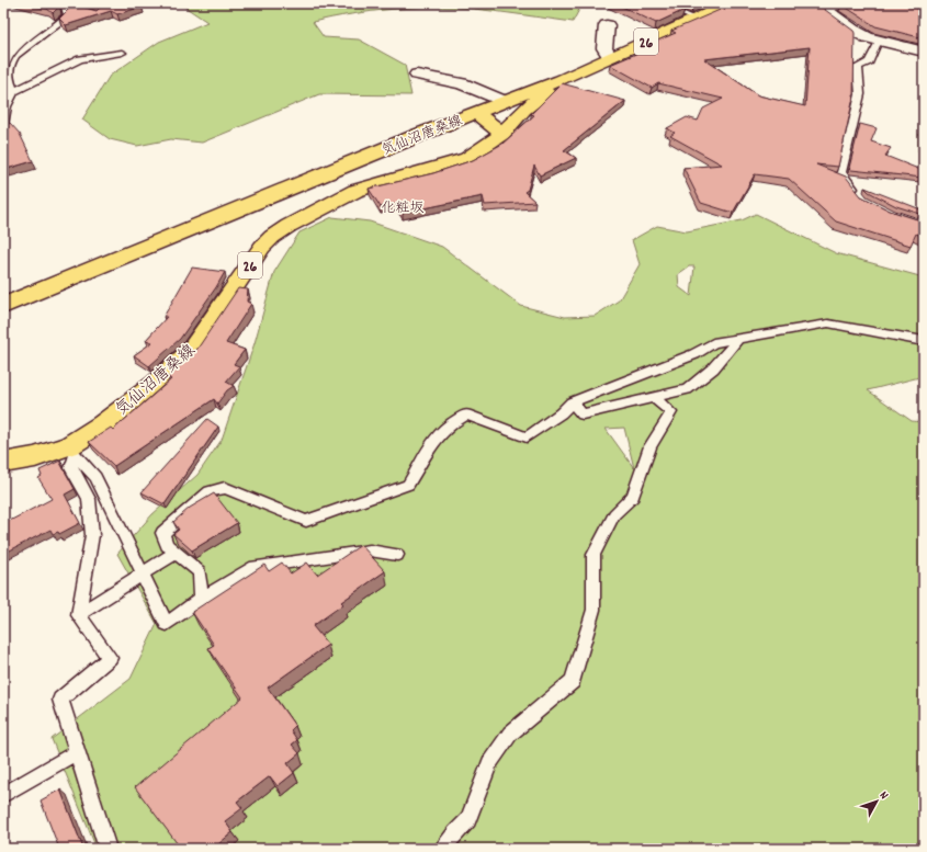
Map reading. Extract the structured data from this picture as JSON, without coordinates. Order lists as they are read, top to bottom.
{
  "streets": {
    "main road": ["26", "気仙沼唐桑線"]
  },
  "districts": ["化粧坂"],
  "north": "top right"
}
